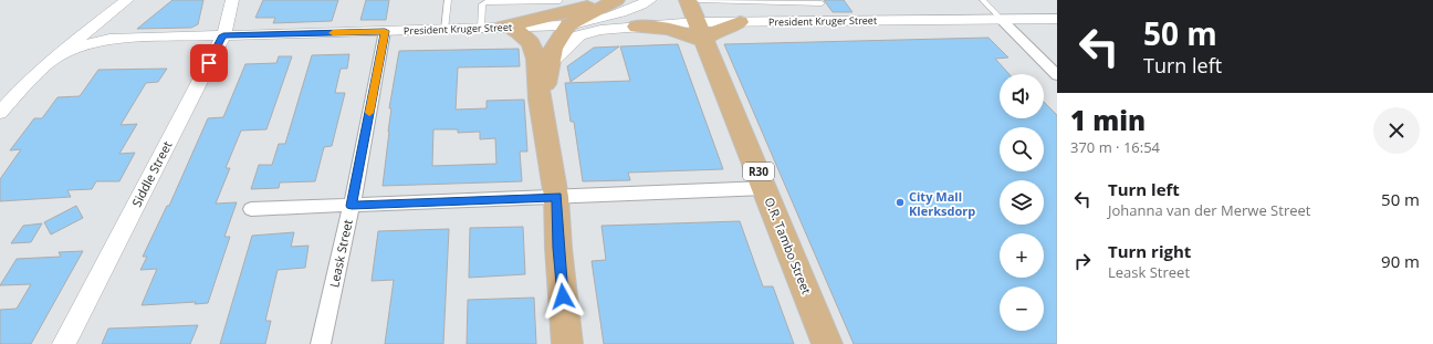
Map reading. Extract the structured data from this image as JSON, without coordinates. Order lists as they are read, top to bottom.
{
  "streets": {
    "main road": ["R30", "O.R. Tambo Street"],
    "street": ["President Kruger Street", "Siddle Street", "Leask Street"]
  },
  "crossings": [
    ["President Kruger Street", "Siddle Street"],
    ["President Kruger Street", "Leask Street"]
  ],
  "places": ["City Mall Klerksdorp"],
  "page": {
    "turn": ["50 m", "Turn left"],
    "map_buttons": ["+", "−"],
    "heading": ["1 min", "370 m · 16:54"],
    "list": [
      {
        "name": "Turn left",
        "note": "Johanna van der Merwe Street",
        "value": "50 m"
      },
      {
        "name": "Turn right",
        "note": "Leask Street",
        "value": "90 m"
      }
    ]
  }
}
